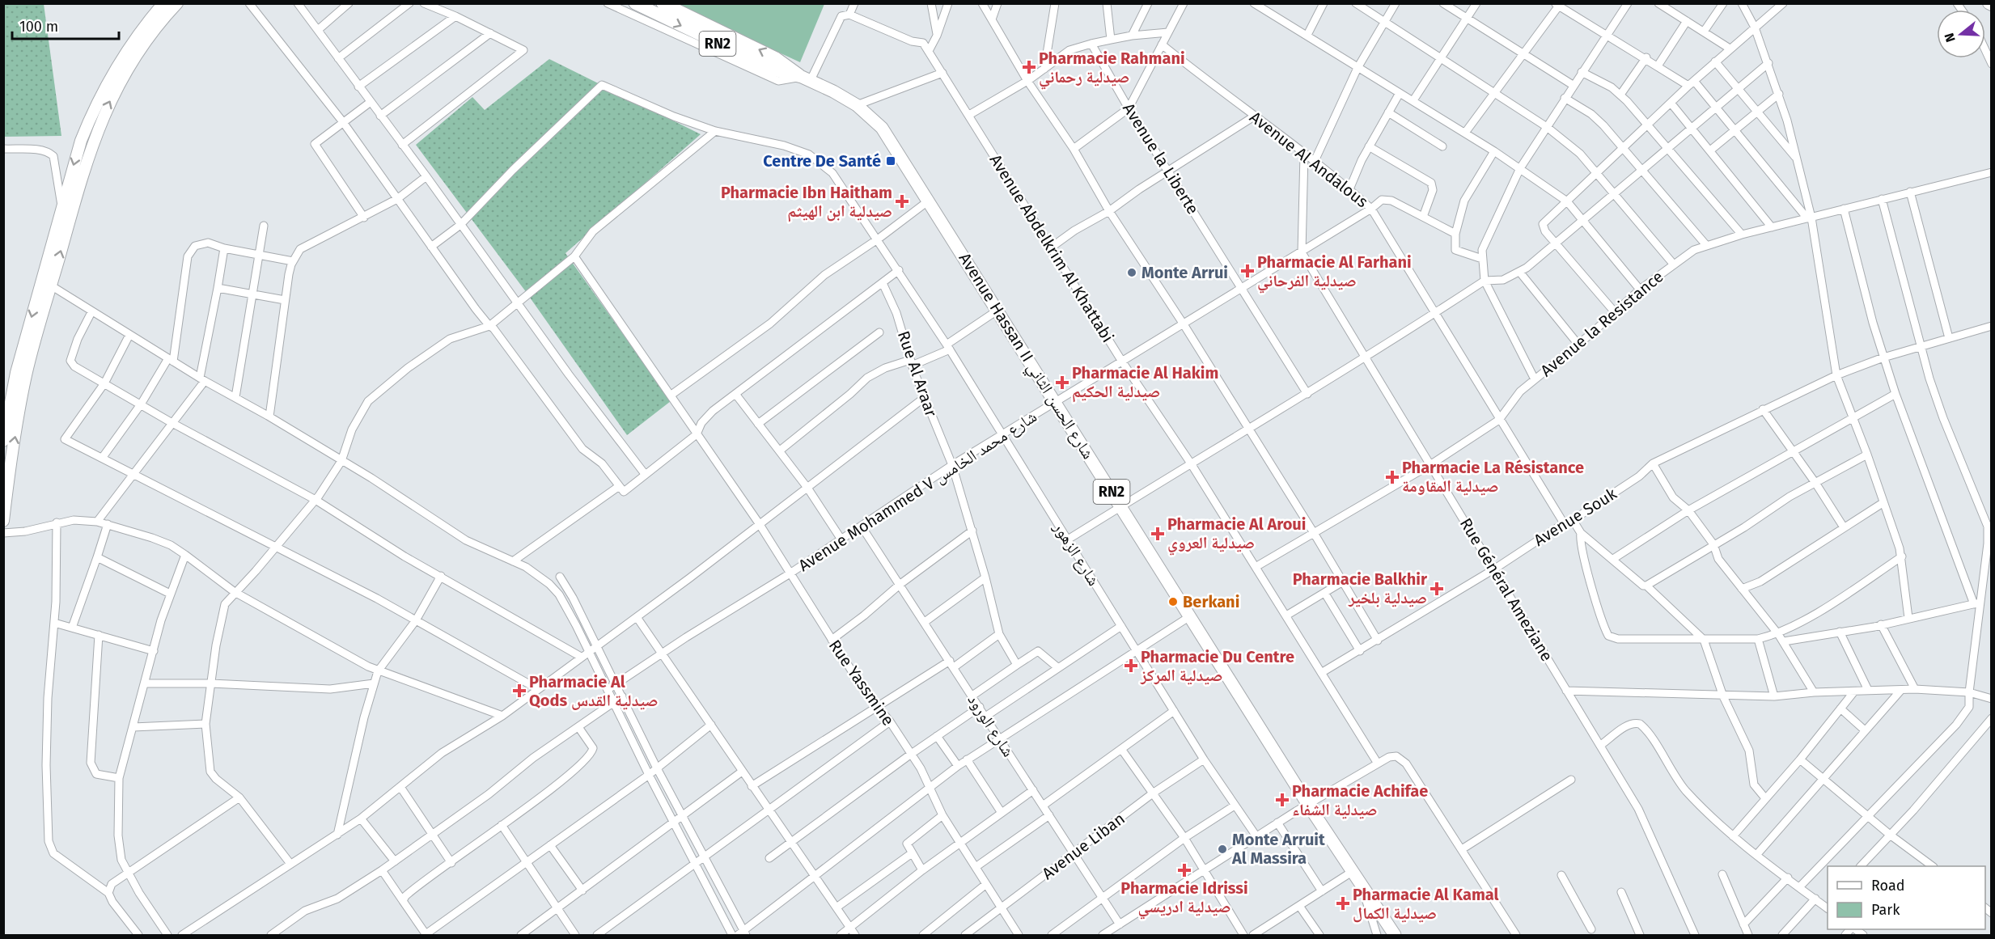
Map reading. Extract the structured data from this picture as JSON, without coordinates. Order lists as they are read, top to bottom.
{
  "streets": {
    "main road": ["RN2", "Avenue Hassan II شارع الحسن الثاني"],
    "street": [
      "Avenue la Liberte",
      "Avenue Al Andalous",
      "Avenue Abdelkrim Al Khattabi",
      "Avenue la Resistance",
      "Rue Al Araar",
      "Avenue Mohammed V شارع محمد الخامس",
      "Avenue Souk",
      "شارع الزهور",
      "Rue Général Ameziane",
      "Rue Yassmine",
      "شارع الورود",
      "Avenue Liban"
    ]
  },
  "crossings": [
    ["Avenue la Liberte", "Avenue Mohammed V شارع محمد الخامس"],
    ["Avenue Al Andalous", "Avenue la Resistance"],
    ["Avenue Al Andalous", "Avenue Mohammed V شارع محمد الخامس"],
    ["Avenue Al Andalous", "Avenue Souk"],
    ["Avenue Abdelkrim Al Khattabi", "Avenue la Resistance"],
    ["Avenue Abdelkrim Al Khattabi", "Avenue Mohammed V شارع محمد الخامس"],
    ["Avenue Abdelkrim Al Khattabi", "Avenue Souk"],
    ["Avenue la Resistance", "Rue Général Ameziane"],
    ["Avenue Hassan II شارع الحسن الثاني", "Avenue Mohammed V شارع محمد الخامس"],
    ["Rue Al Araar", "Avenue Mohammed V شارع محمد الخامس"],
    ["Avenue Mohammed V شارع محمد الخامس", "شارع الزهور"],
    ["Avenue Mohammed V شارع محمد الخامس", "Rue Général Ameziane"],
    ["Avenue Mohammed V شارع محمد الخامس", "Rue Yassmine"],
    ["Avenue Mohammed V شارع محمد الخامس", "شارع الورود"],
    ["Avenue Souk", "Rue Général Ameziane"],
    ["شارع الزهور", "Avenue Liban"],
    ["Rue Yassmine", "Avenue Liban"],
    ["شارع الورود", "Avenue Liban"]
  ],
  "places": {
    "health": [
      "Pharmacie Rahmani صيدلية رحماني",
      "Pharmacie Ibn Haitham صيدلية ابن الهيثم",
      "Pharmacie Al Farhani صيدلية الفرحاني",
      "Pharmacie Al Hakim صيدلية الحكيم",
      "Pharmacie La Résistance صيدلية المقاومة",
      "Pharmacie Al Aroui صيدلية العروي",
      "Pharmacie Balkhir صيدلية بلخير",
      "Pharmacie Du Centre صيدلية المركز",
      "Pharmacie Al Qods صيدلية القدس",
      "Pharmacie Achifae صيدلية الشفاء",
      "Pharmacie Idrissi صيدلية ادريسي",
      "Pharmacie Al Kamal صيدلية الكمال"
    ],
    "transit": ["Centre De Santé"],
    "other": ["Monte Arrui", "Berkani", "Monte Arruit Al Massira"]
  },
  "legend": ["Road", "Park"],
  "scale_bar": "100 m",
  "north": "left"
}
